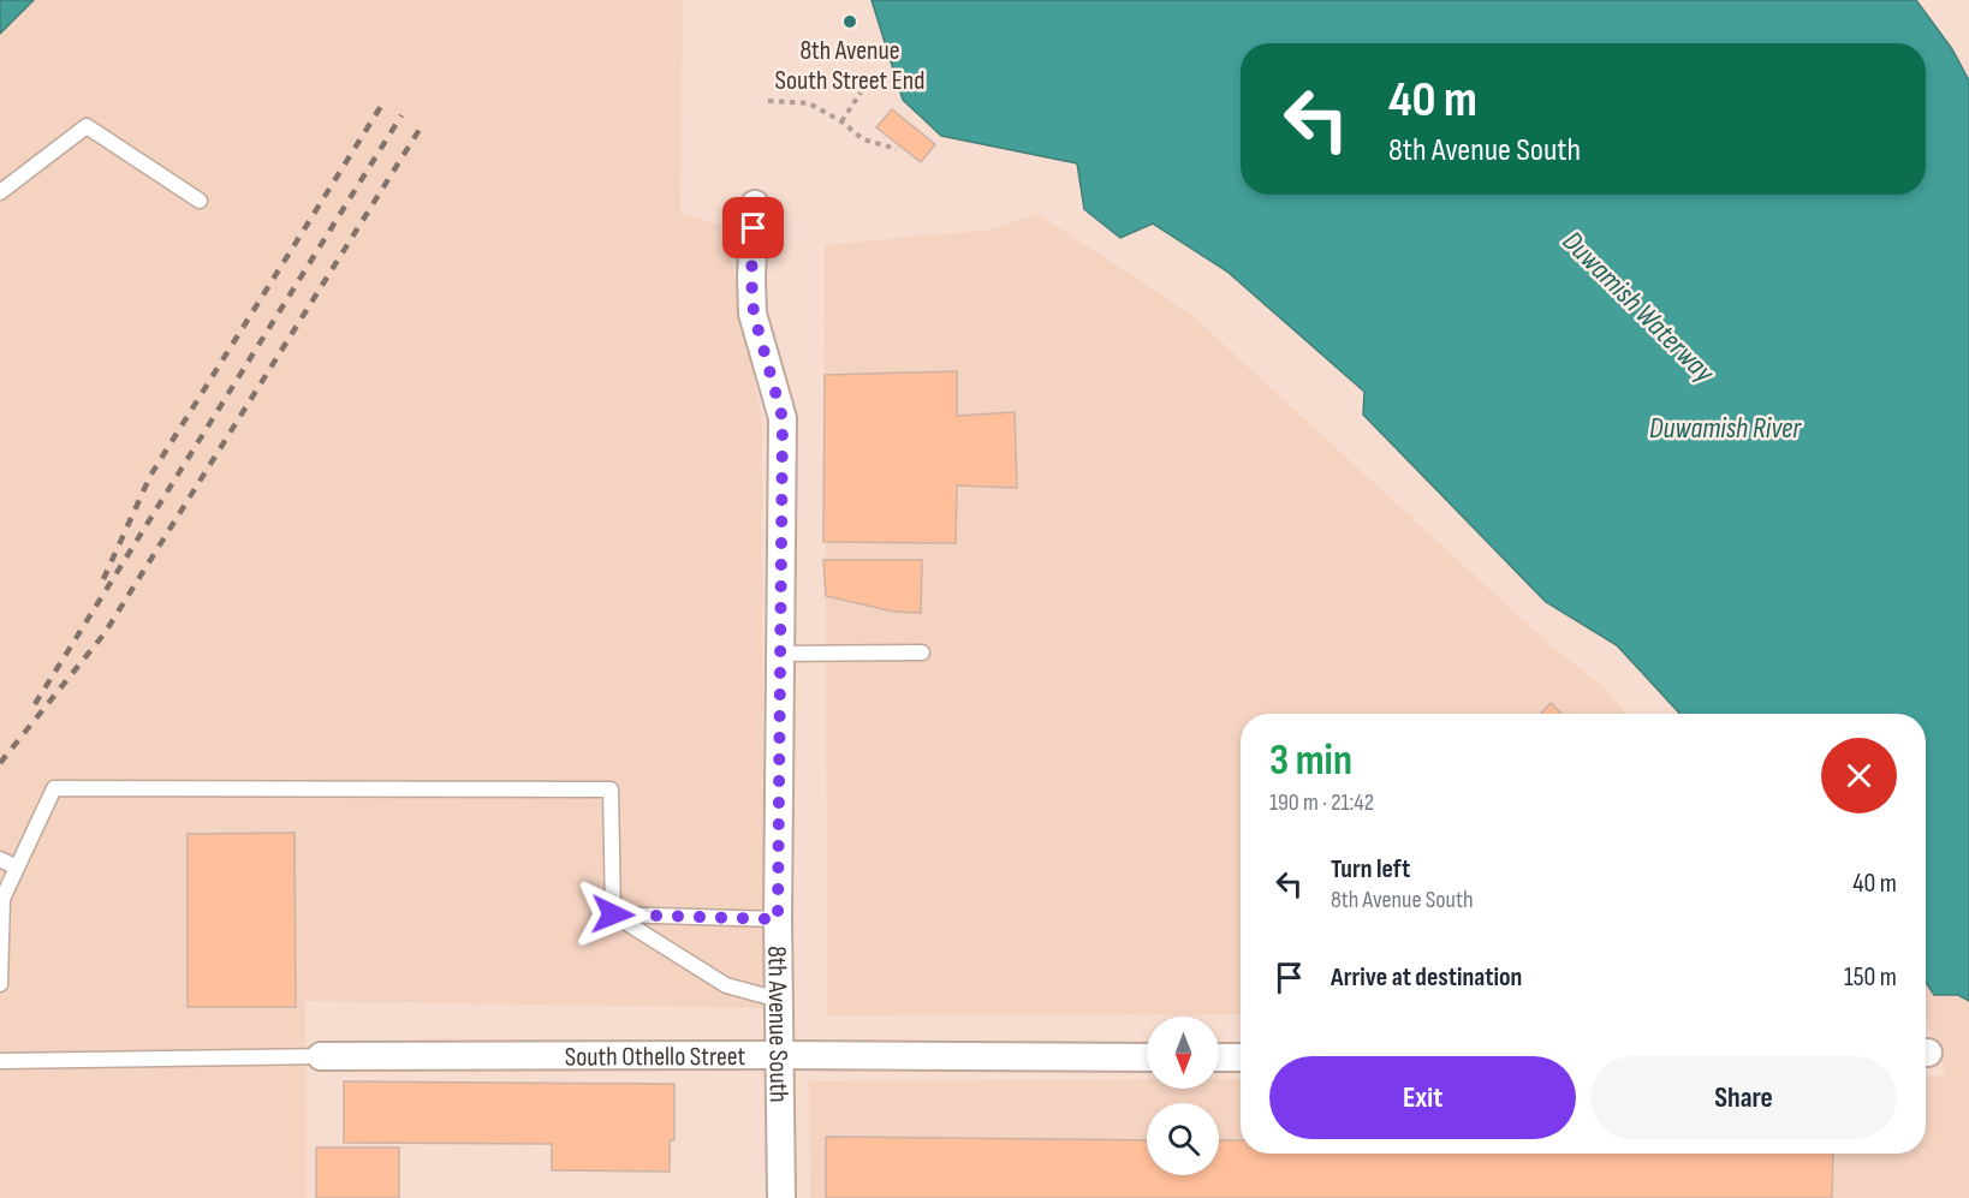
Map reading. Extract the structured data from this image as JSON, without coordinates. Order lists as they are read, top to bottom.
{
  "streets": {
    "street": ["8th Avenue South", "South Othello Street"]
  },
  "crossings": [
    ["8th Avenue South", "South Othello Street"]
  ],
  "water": ["Duwamish Waterway", "Duwamish River"],
  "places": ["8th Avenue South Street End"],
  "north": "bottom",
  "page": {
    "turn": ["40 m", "8th Avenue South"],
    "heading": ["3 min", "190 m · 21:42"],
    "list": [
      {
        "name": "Turn left",
        "note": "8th Avenue South",
        "value": "40 m"
      },
      {
        "name": "Arrive at destination",
        "value": "150 m"
      }
    ],
    "buttons": ["Exit", "Share"]
  }
}
